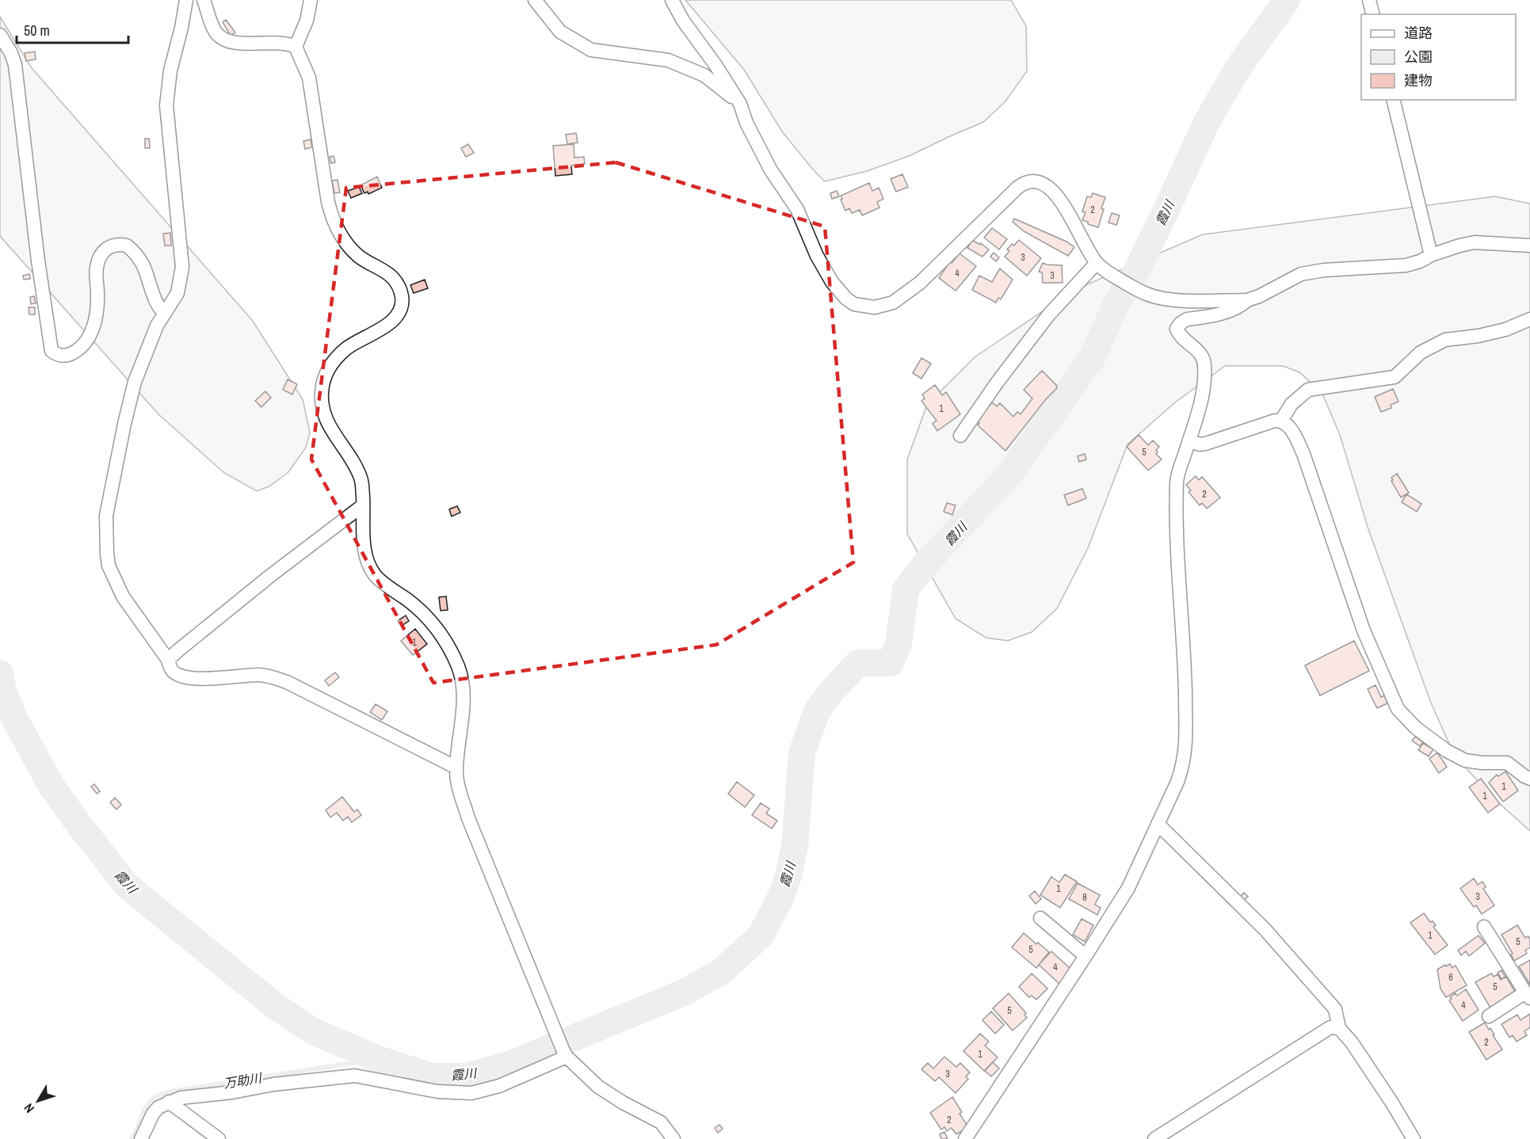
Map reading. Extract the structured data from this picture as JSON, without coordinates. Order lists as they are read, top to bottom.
{
  "water": ["霞川", "万助川"],
  "house_numbers": [
    "2",
    "3",
    "4",
    "3",
    "1",
    "5",
    "2",
    "1",
    "1",
    "1",
    "1",
    "3",
    "8",
    "1",
    "5",
    "5",
    "4",
    "6",
    "5",
    "4",
    "5",
    "2",
    "1",
    "3",
    "2"
  ],
  "legend": ["道路", "公園", "建物"],
  "scale_bar": "50 m",
  "north": "bottom left"
}
